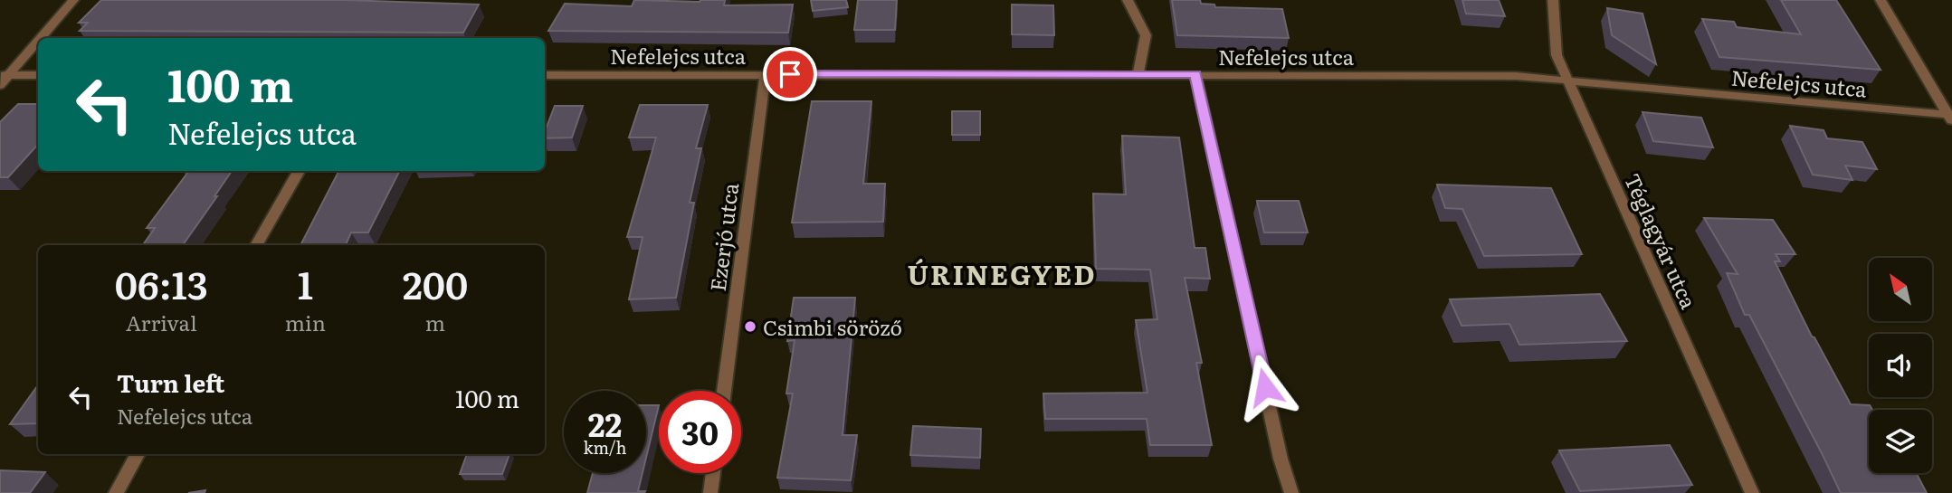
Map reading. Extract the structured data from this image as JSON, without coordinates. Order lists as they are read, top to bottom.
{
  "streets": {
    "street": ["Nefelejcs utca", "Ezerjó utca", "Téglagyár utca"]
  },
  "crossings": [
    ["Nefelejcs utca", "Ezerjó utca"],
    ["Nefelejcs utca", "Téglagyár utca"]
  ],
  "districts": ["ÚRINEGYED"],
  "places": ["Csimbi söröző"],
  "north": "top left",
  "page": {
    "turn": ["100 m", "Nefelejcs utca"],
    "eta": [
      "06:13",
      "Arrival",
      "1",
      "min",
      "200",
      "m"
    ],
    "list": [
      {
        "name": "Turn left",
        "note": "Nefelejcs utca",
        "value": "100 m"
      }
    ],
    "speed": "22 km/h",
    "limit": "30"
  }
}
